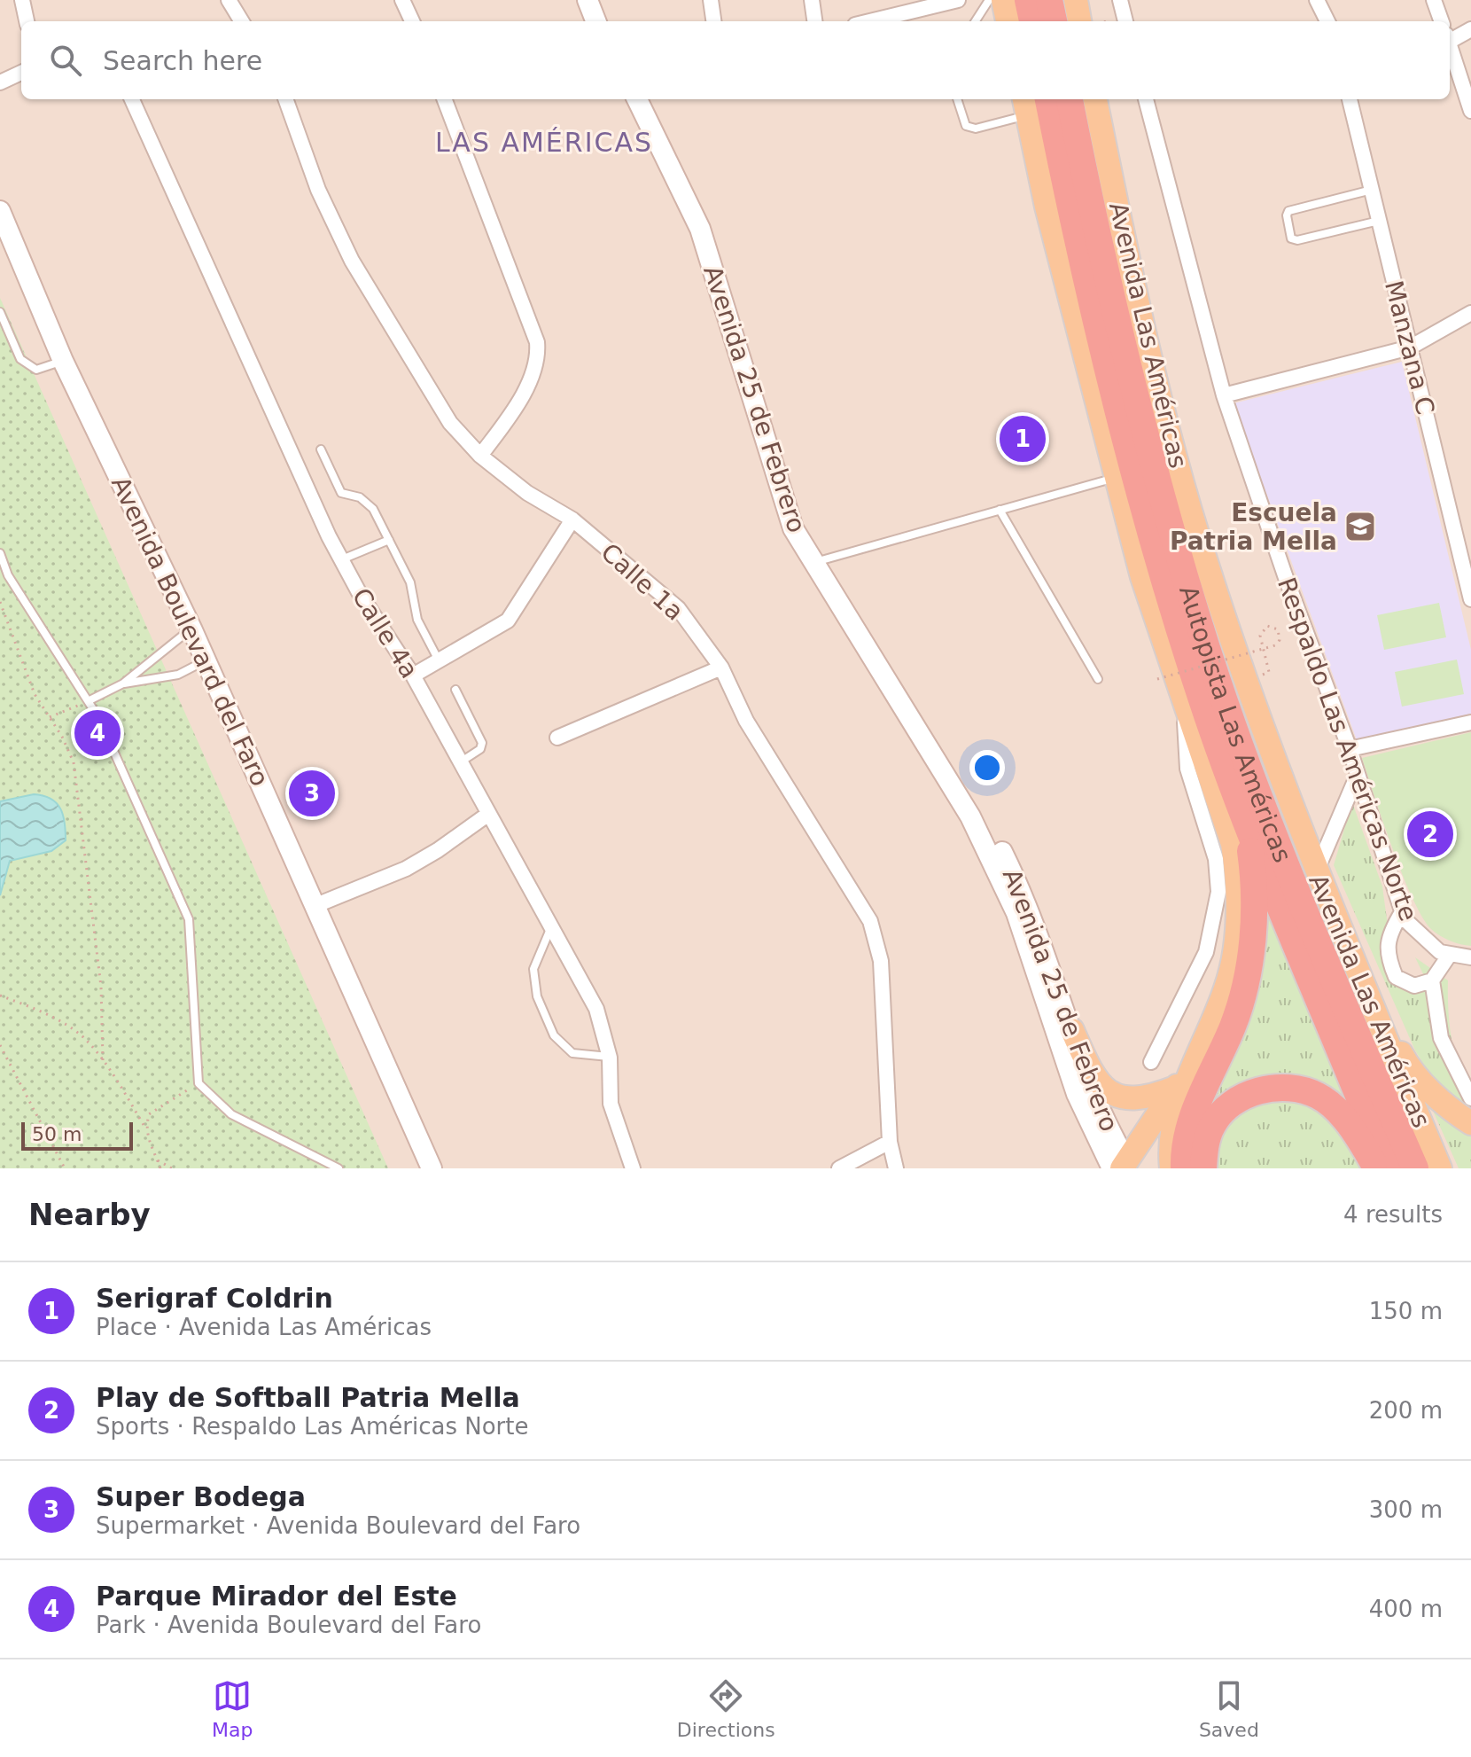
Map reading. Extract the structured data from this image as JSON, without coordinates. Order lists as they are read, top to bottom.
{
  "streets": {
    "highway": ["Autopista Las Américas"],
    "main road": ["Avenida Las Américas", "Avenida 25 de Febrero", "Avenida Boulevard del Faro"],
    "street": [
      "Manzana C",
      "Calle 1a",
      "Calle 4a",
      "Respaldo Las Américas Norte"
    ]
  },
  "districts": ["LAS AMÉRICAS"],
  "places": {
    "school or university": ["Escuela Patria Mella"]
  },
  "scale_bar": "50 m",
  "page": {
    "search": "Search here",
    "pins": [
      "1",
      "4",
      "3",
      "2"
    ],
    "scale": "50 m",
    "heading": ["Nearby", "4 results"],
    "list": [
      {
        "mark": "1",
        "name": "Serigraf Coldrin",
        "note": "Place · Avenida Las Américas",
        "value": "150 m"
      },
      {
        "mark": "2",
        "name": "Play de Softball Patria Mella",
        "note": "Sports · Respaldo Las Américas Norte",
        "value": "200 m"
      },
      {
        "mark": "3",
        "name": "Super Bodega",
        "note": "Supermarket · Avenida Boulevard del Faro",
        "value": "300 m"
      },
      {
        "mark": "4",
        "name": "Parque Mirador del Este",
        "note": "Park · Avenida Boulevard del Faro",
        "value": "400 m"
      }
    ],
    "nav": ["Map", "Directions", "Saved"]
  }
}
